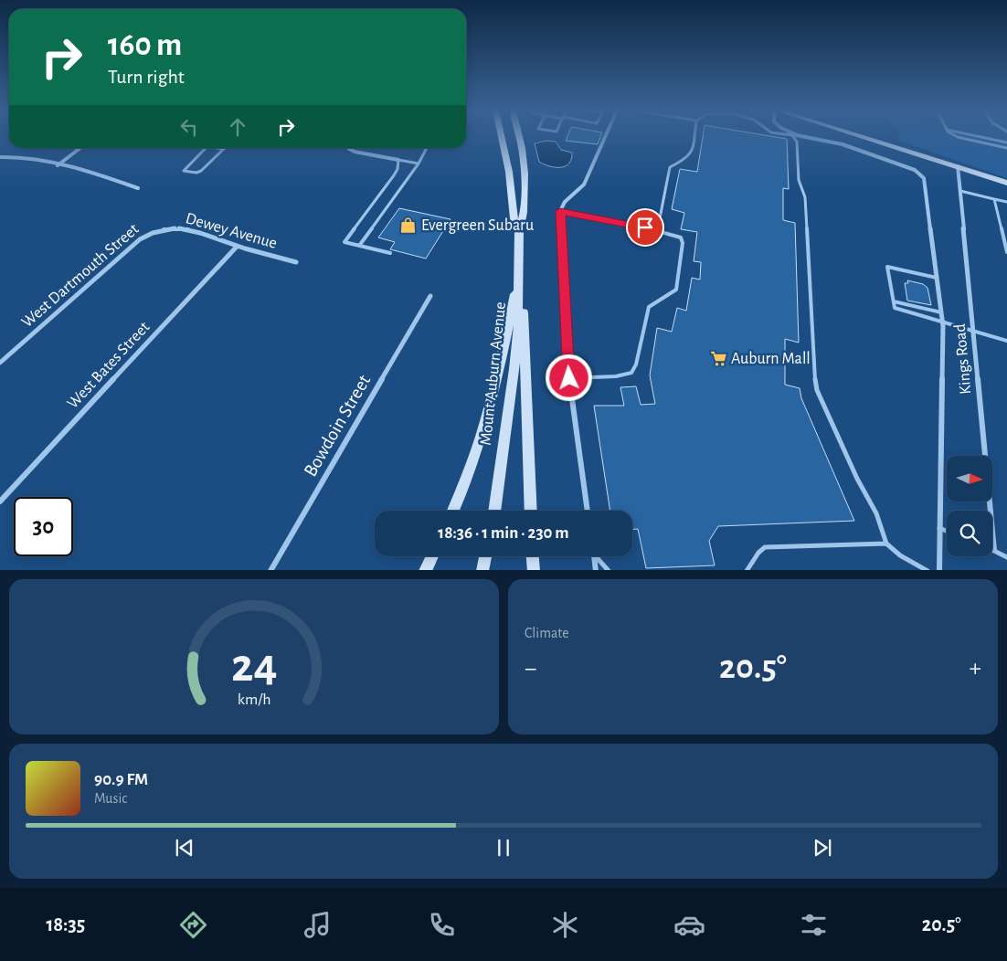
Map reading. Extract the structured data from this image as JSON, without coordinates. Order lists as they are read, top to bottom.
{
  "streets": {
    "main road": ["Mount Auburn Avenue"],
    "street": [
      "Dewey Avenue",
      "West Dartmouth Street",
      "Kings Road",
      "West Bates Street",
      "Bowdoin Street"
    ]
  },
  "crossings": [
    ["Dewey Avenue", "West Dartmouth Street"],
    ["Dewey Avenue", "West Bates Street"]
  ],
  "places": {
    "shop": ["Evergreen Subaru"],
    "supermarket": ["Auburn Mall"]
  },
  "north": "right",
  "page": {
    "turn": ["160 m", "Turn right"],
    "limit": "30",
    "trip": "18:36 · 1 min · 230 m",
    "tile": "Climate",
    "heat": ["−", "20.5°", "+"],
    "song": ["90.9 FM", "Music"],
    "tabs": ["18:35", "20.5°"],
    "gauge": ["24", "km/h"]
  }
}
